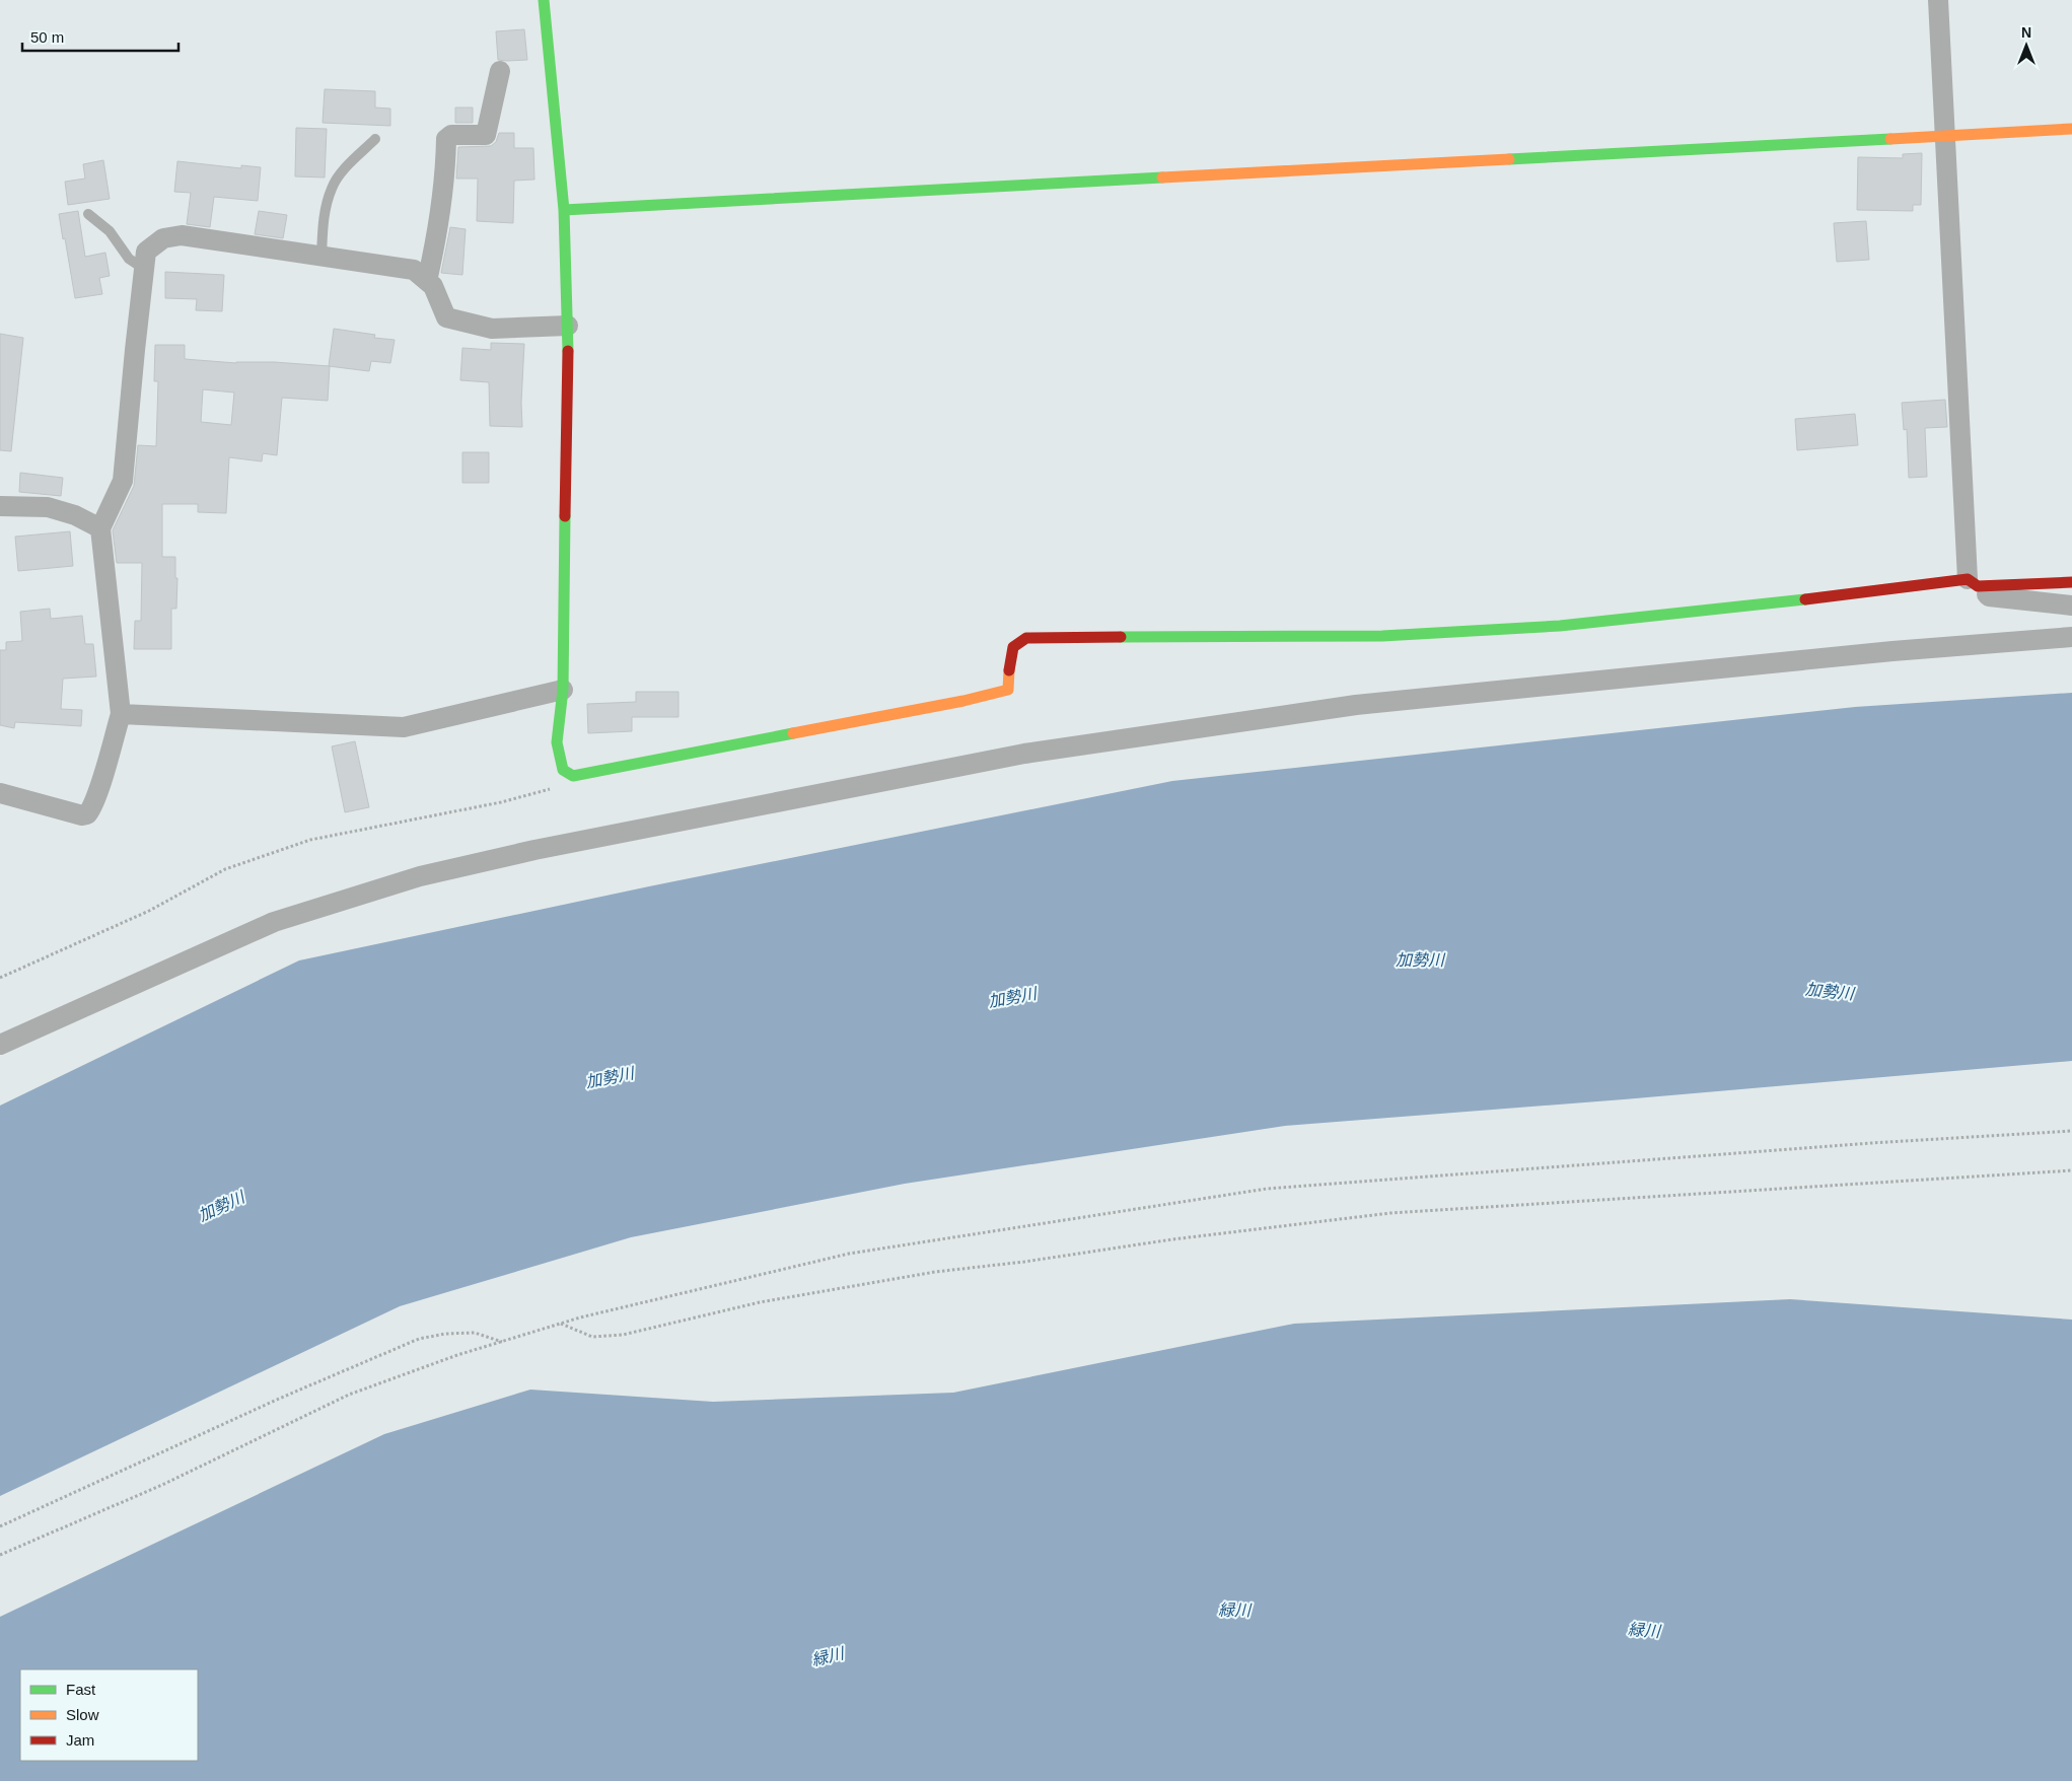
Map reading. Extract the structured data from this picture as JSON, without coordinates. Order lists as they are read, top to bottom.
{
  "water": ["加勢川", "緑川"],
  "legend": ["Fast", "Slow", "Jam"],
  "scale_bar": "50 m",
  "north": "top"
}
